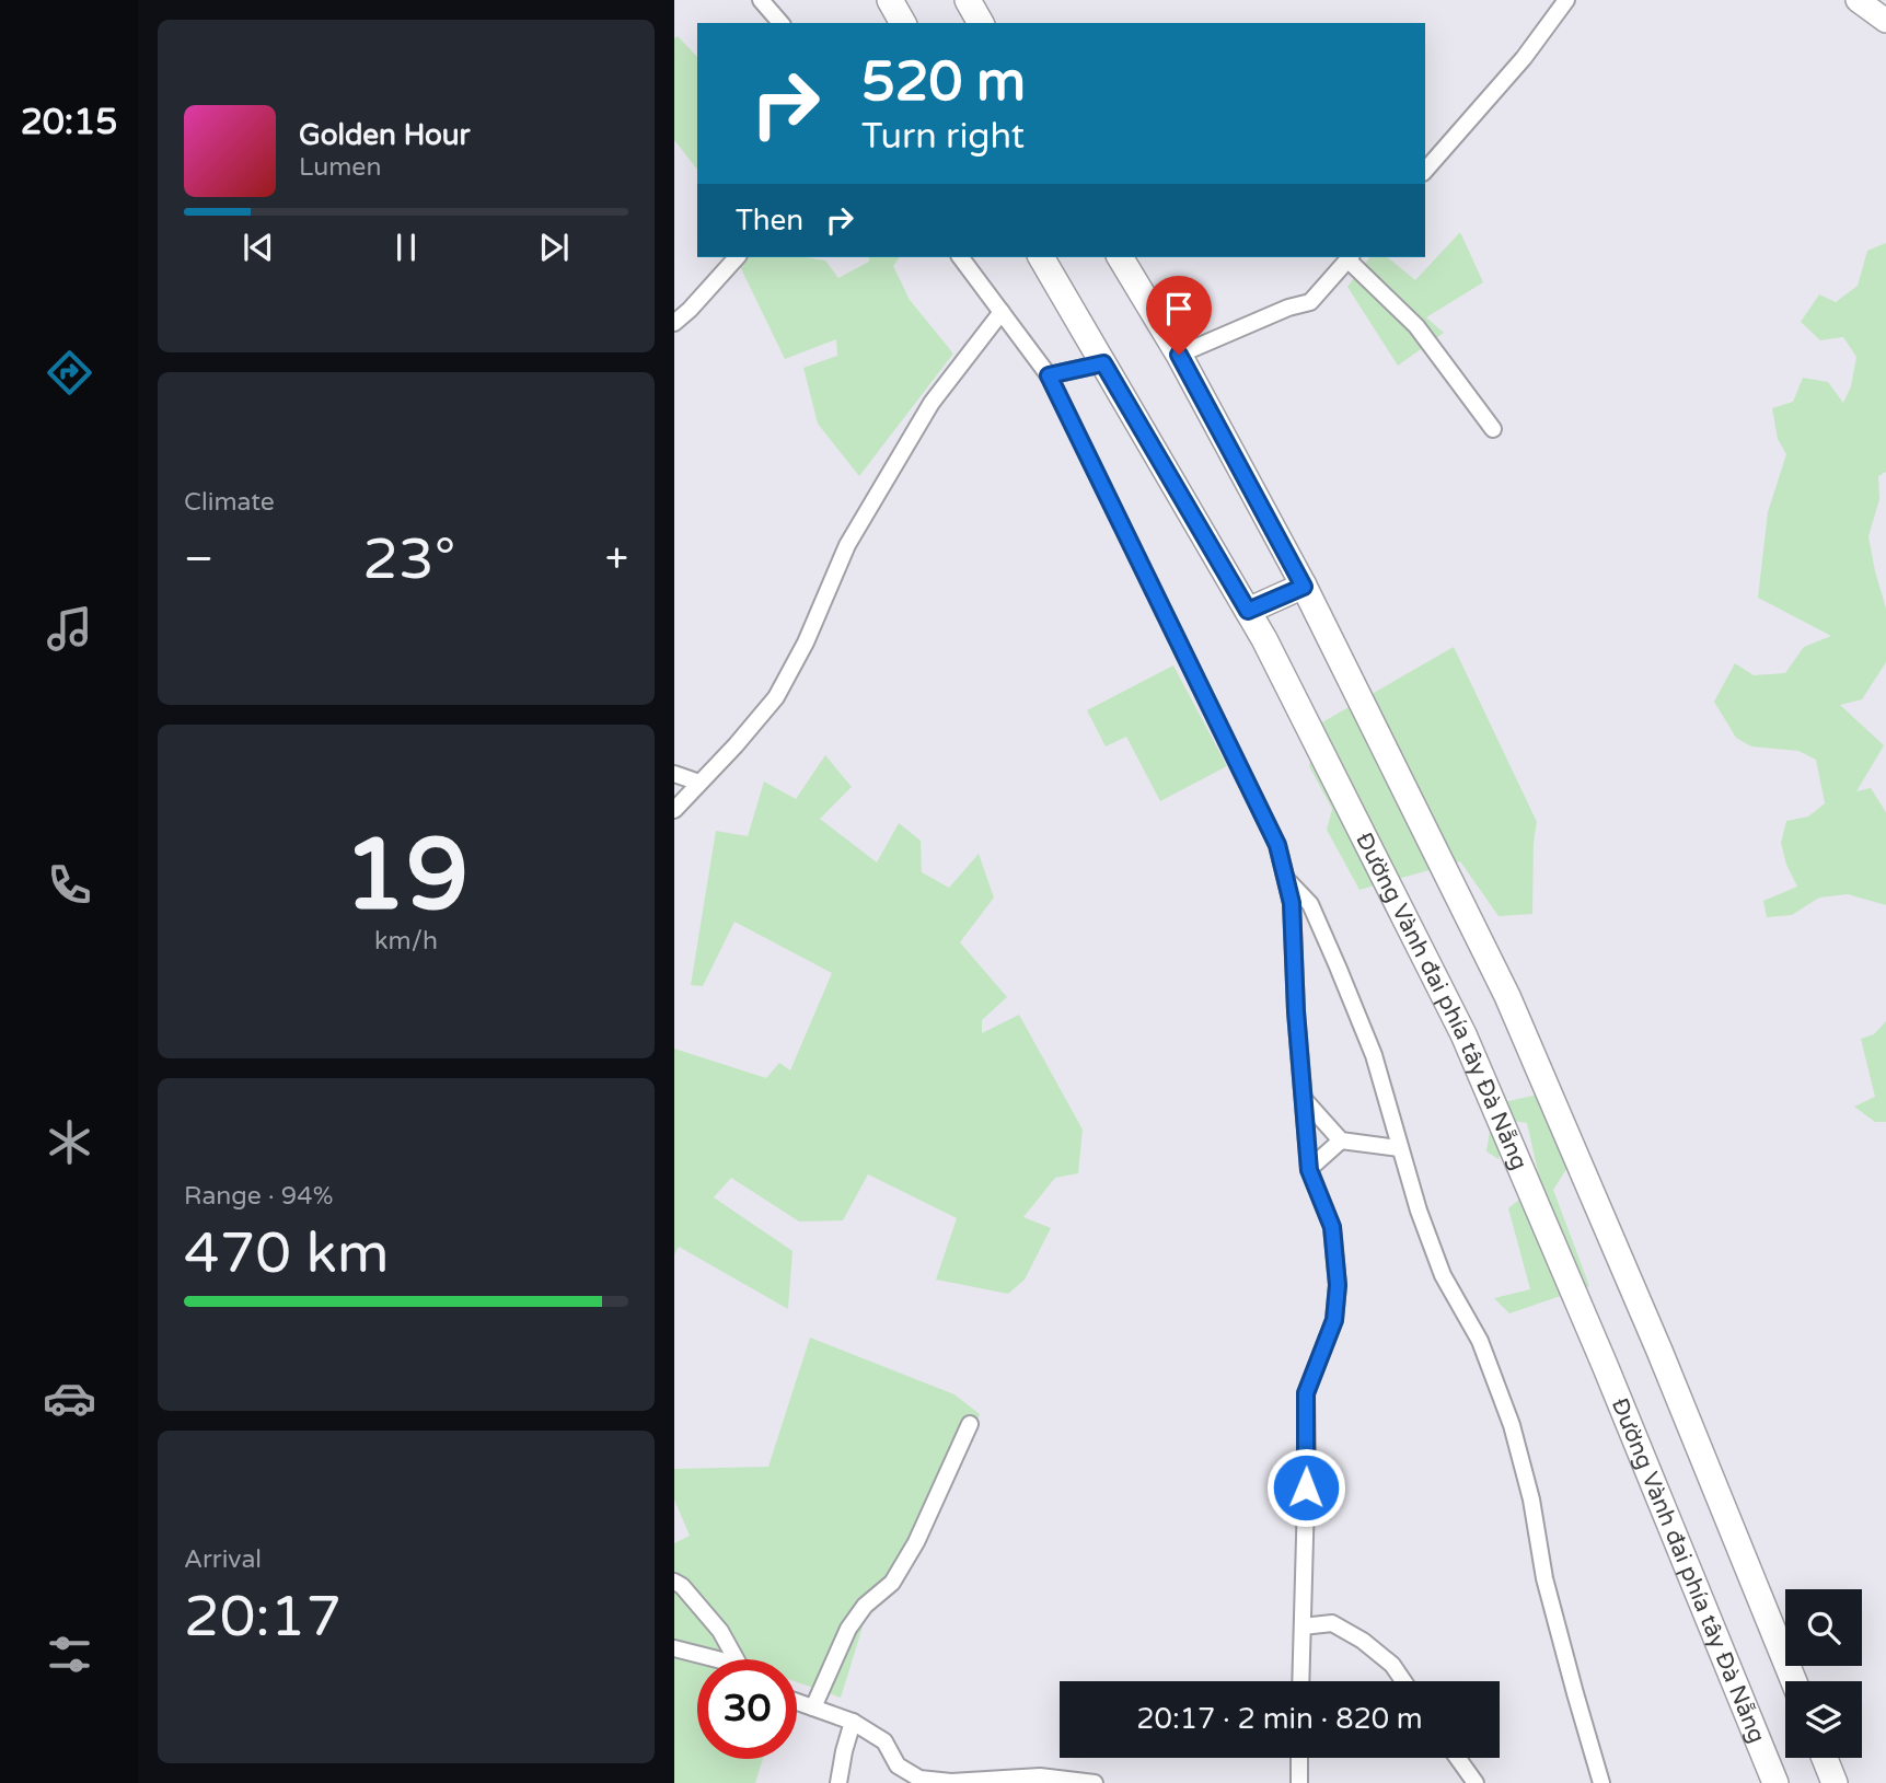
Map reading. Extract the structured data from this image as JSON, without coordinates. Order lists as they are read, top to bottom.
{
  "streets": {
    "main road": ["Đường Vành đai phía tây Đà Nẵng"]
  },
  "page": {
    "tabs": "20:15",
    "turn": ["520 m", "Turn right"],
    "song": ["Golden Hour", "Lumen"],
    "then": "Then",
    "tile": [
      "Climate",
      ["19", "km/h"],
      ["Range · 94%", "470 km"],
      ["Arrival", "20:17"]
    ],
    "heat": ["−", "23°", "+"],
    "limit": "30",
    "trip": "20:17 · 2 min · 820 m"
  }
}
